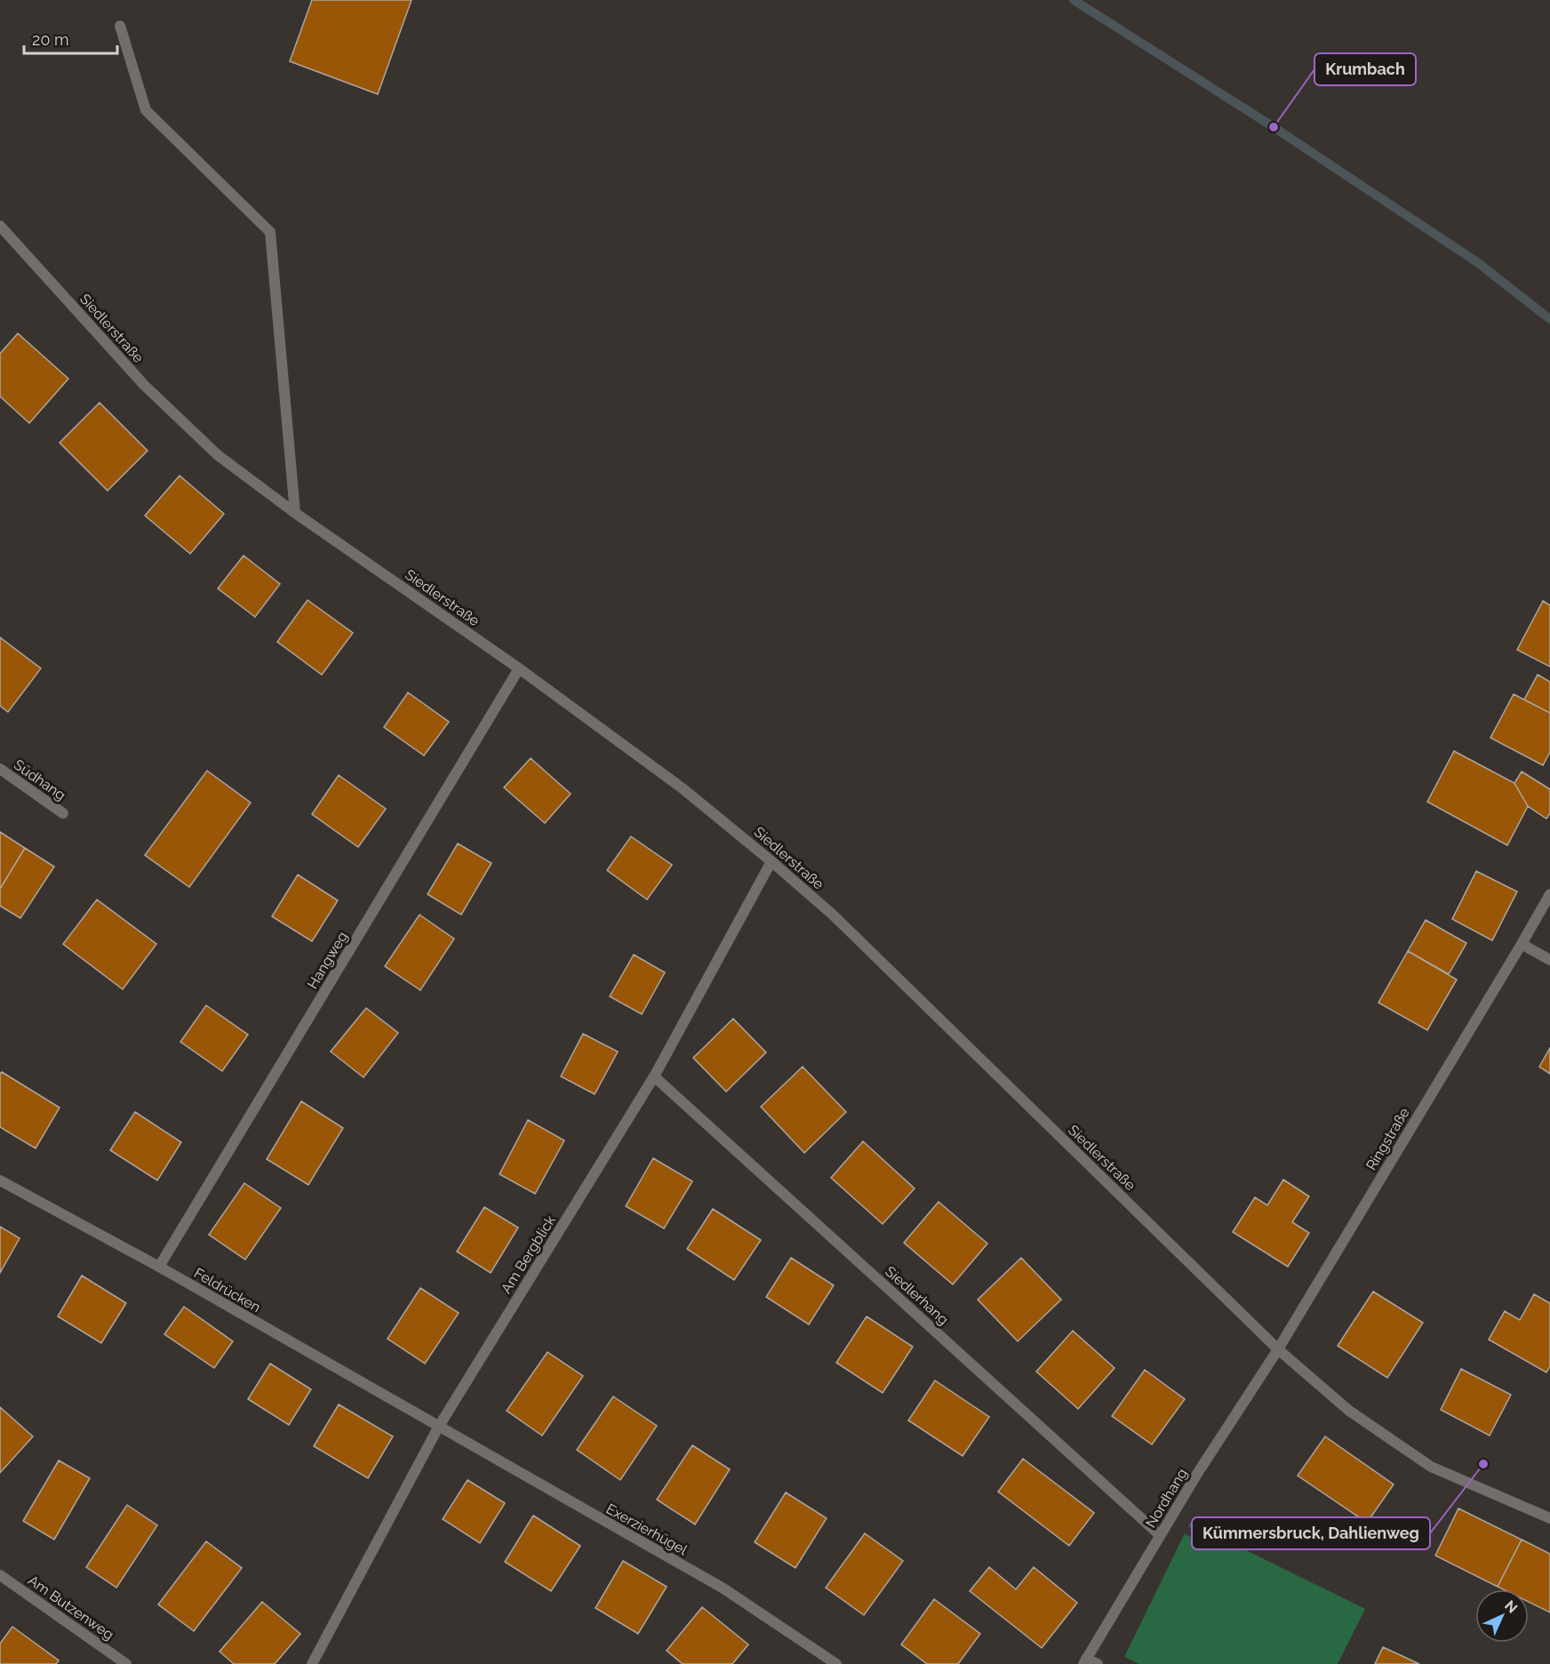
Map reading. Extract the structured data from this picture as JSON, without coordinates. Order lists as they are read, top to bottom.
{
  "streets": {
    "street": [
      "Siedlerstraße",
      "Südhang",
      "Hangweg",
      "Ringstraße",
      "Am Bergblick",
      "Feldrücken",
      "Siedlerhang",
      "Nordhang",
      "Exerzierhügel",
      "Am Butzenweg"
    ]
  },
  "crossings": [
    ["Siedlerstraße", "Hangweg"],
    ["Siedlerstraße", "Ringstraße"],
    ["Siedlerstraße", "Am Bergblick"],
    ["Siedlerstraße", "Nordhang"],
    ["Hangweg", "Feldrücken"],
    ["Ringstraße", "Nordhang"],
    ["Am Bergblick", "Feldrücken"],
    ["Am Bergblick", "Siedlerhang"],
    ["Am Bergblick", "Exerzierhügel"],
    ["Feldrücken", "Exerzierhügel"],
    ["Siedlerhang", "Nordhang"]
  ],
  "places": ["Krumbach", "Kümmersbruck, Dahlienweg"],
  "scale_bar": "20 m",
  "north": "top right"
}
